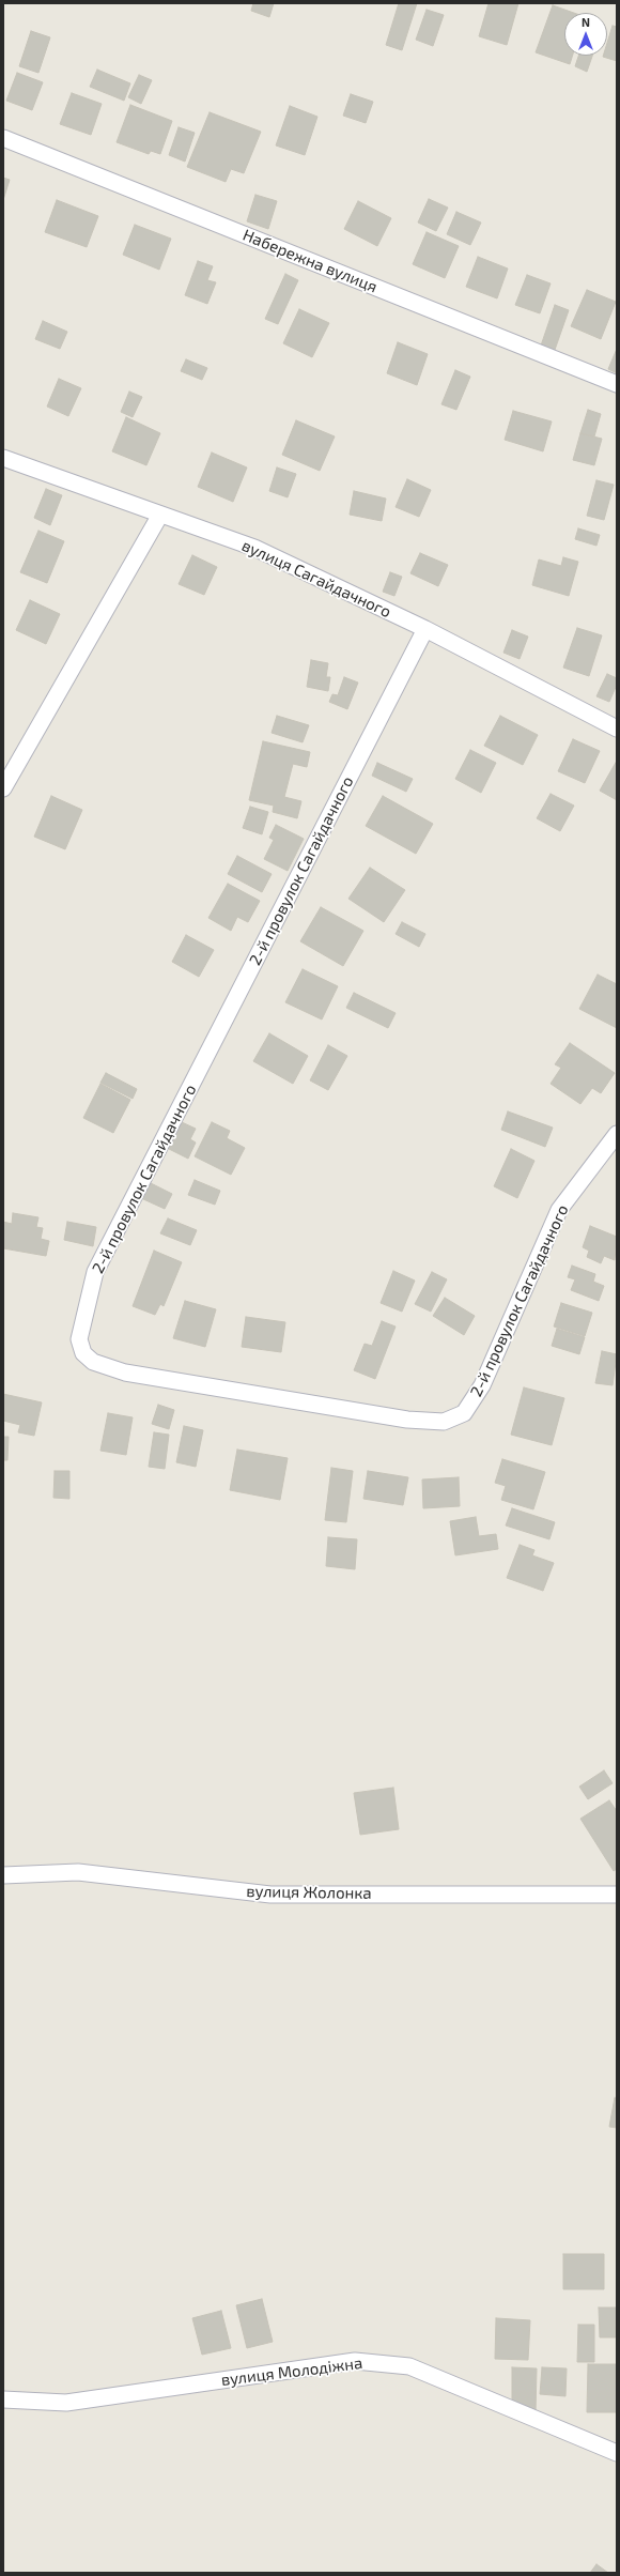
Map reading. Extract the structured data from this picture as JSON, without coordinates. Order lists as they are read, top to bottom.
{
  "streets": {
    "street": [
      "Набережна вулиця",
      "вулиця Сагайдачного",
      "2-й провулок Сагайдачного",
      "вулиця Жолонка",
      "вулиця Молодіжна"
    ]
  },
  "crossings": [
    ["вулиця Сагайдачного", "2-й провулок Сагайдачного"]
  ],
  "north": "top"
}
